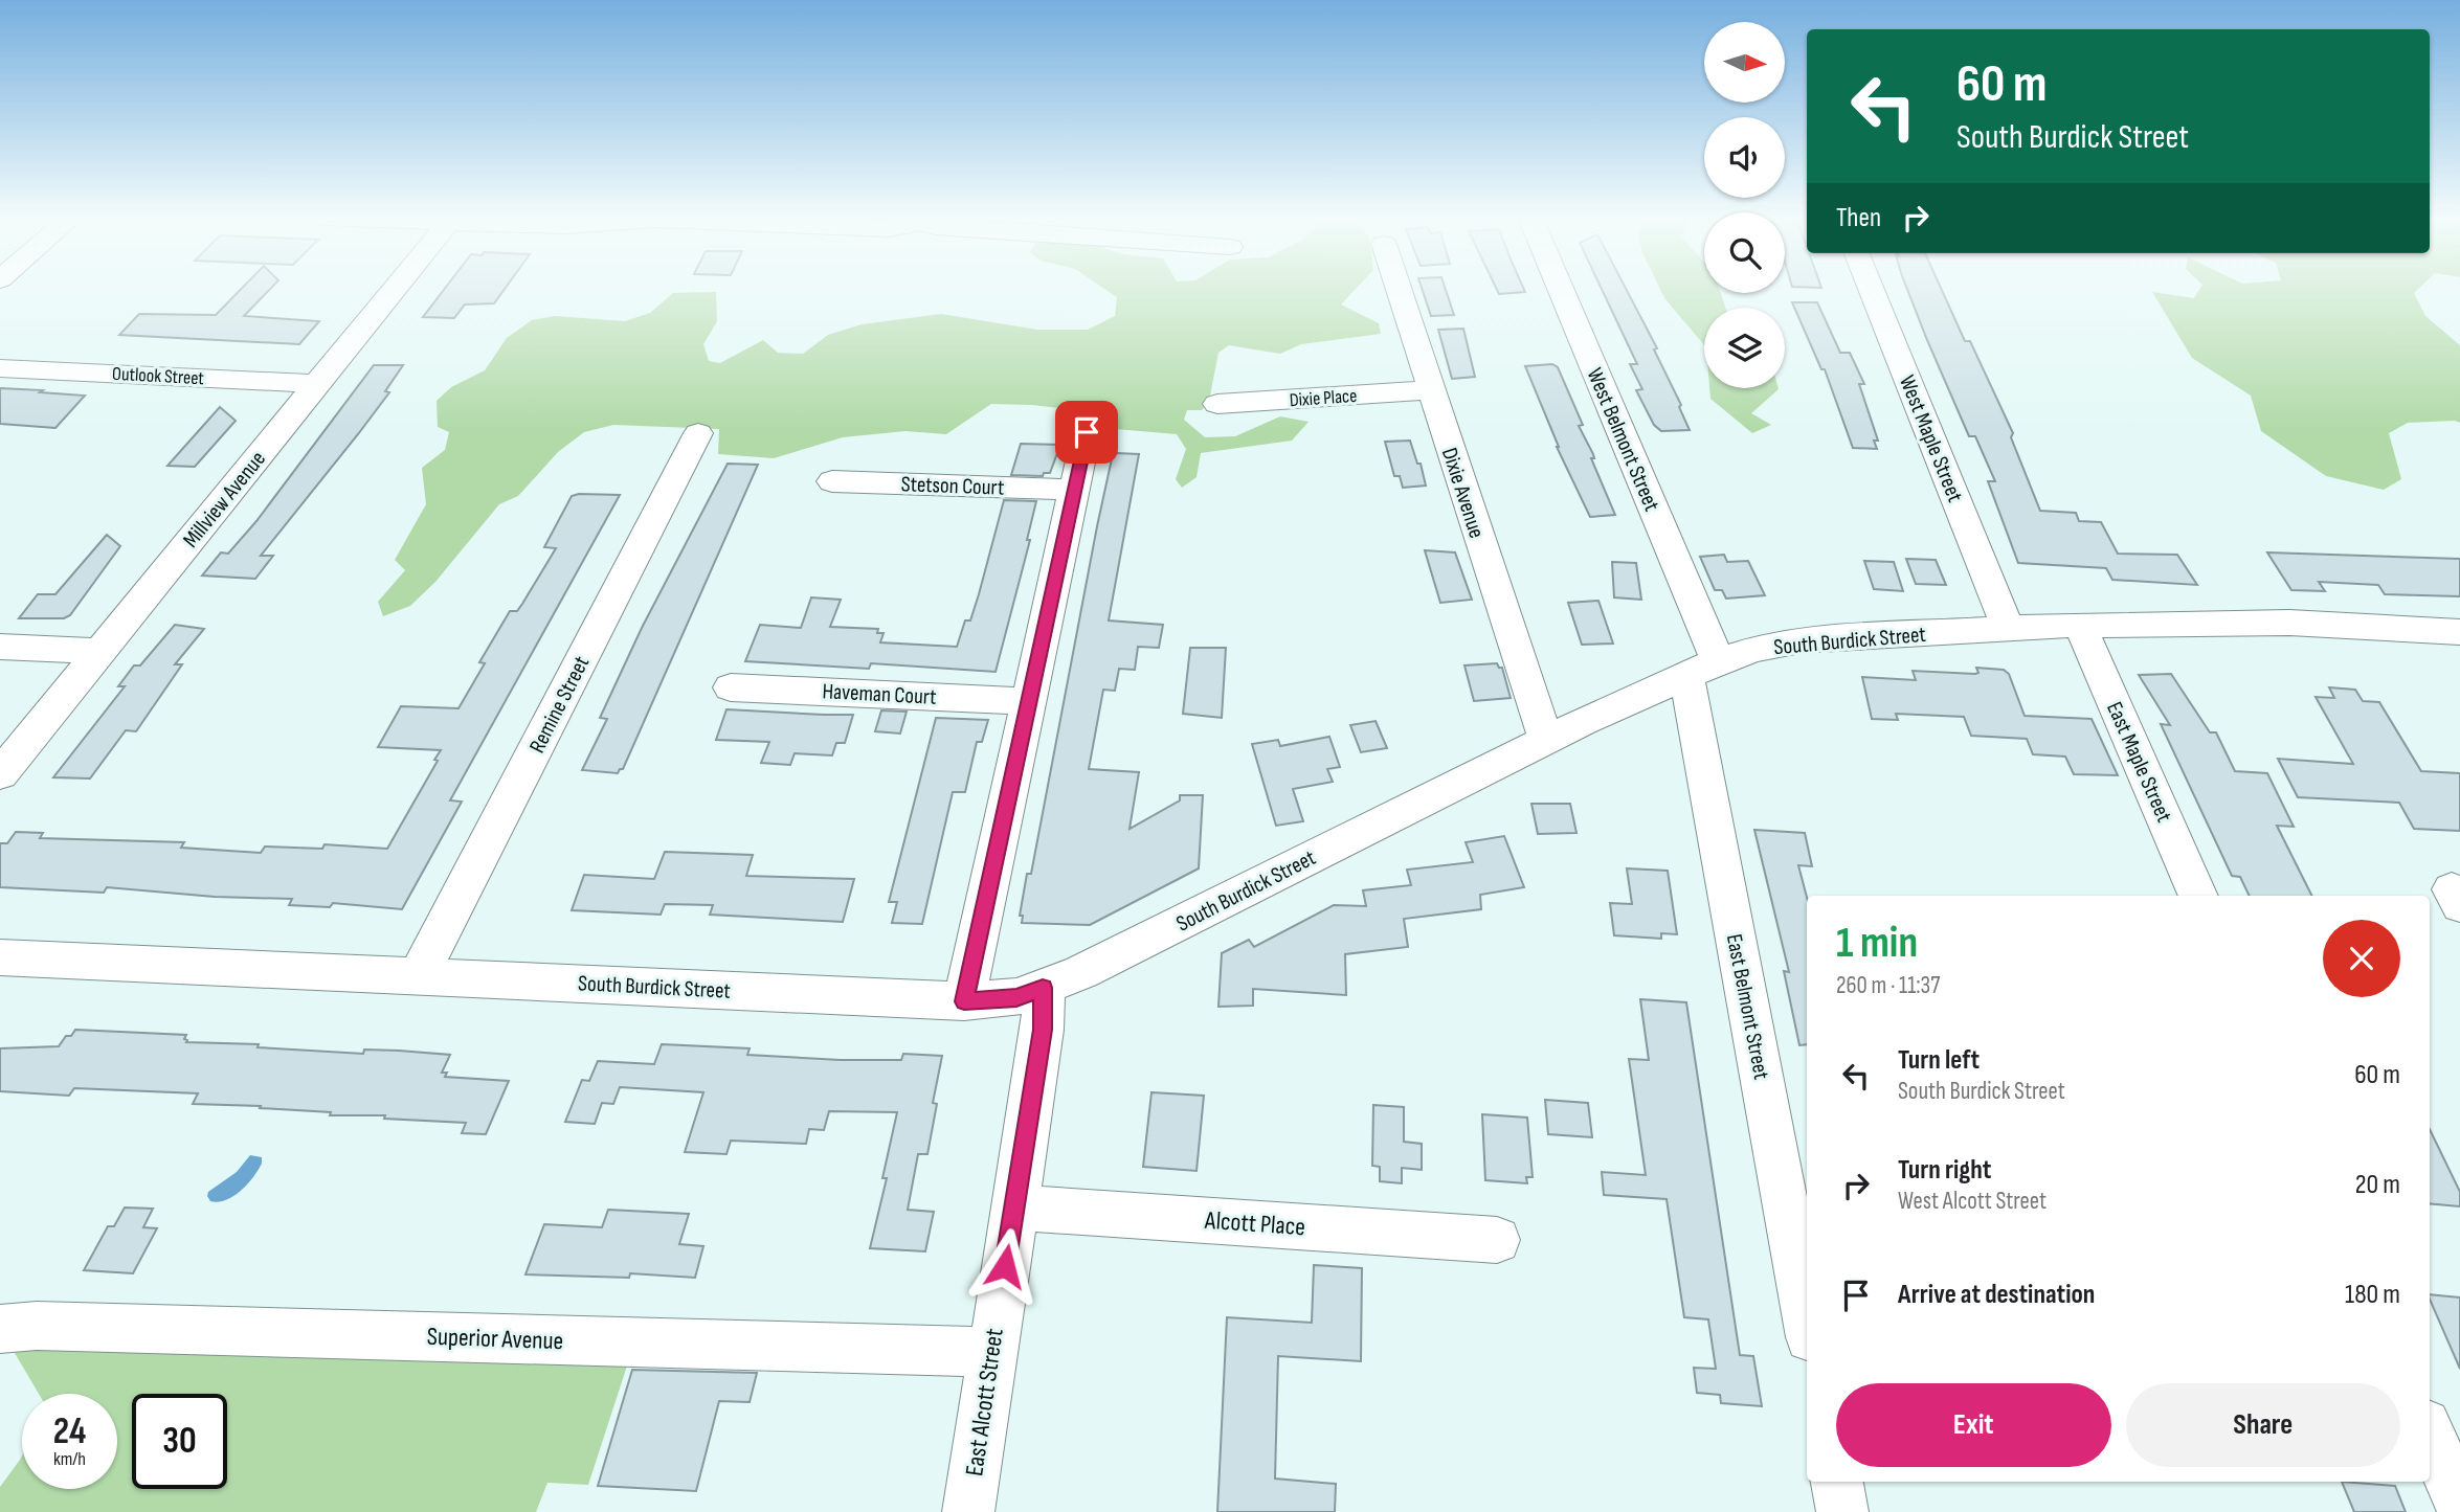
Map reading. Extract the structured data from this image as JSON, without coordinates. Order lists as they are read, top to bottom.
{
  "streets": {
    "street": [
      "Outlook Street",
      "Dixie Place",
      "West Maple Street",
      "West Belmont Street",
      "Stetson Court",
      "Dixie Avenue",
      "Millview Avenue",
      "South Burdick Street",
      "Haveman Court",
      "Remine Street",
      "East Maple Street",
      "East Belmont Street",
      "Alcott Place",
      "Superior Avenue",
      "East Alcott Street"
    ]
  },
  "crossings": [
    ["Outlook Street", "Millview Avenue"],
    ["Dixie Place", "Dixie Avenue"],
    ["West Maple Street", "South Burdick Street"],
    ["West Belmont Street", "South Burdick Street"],
    ["West Belmont Street", "East Belmont Street"],
    ["Dixie Avenue", "South Burdick Street"],
    ["South Burdick Street", "Remine Street"],
    ["South Burdick Street", "East Maple Street"],
    ["South Burdick Street", "East Belmont Street"],
    ["South Burdick Street", "East Alcott Street"],
    ["Alcott Place", "East Alcott Street"],
    ["Superior Avenue", "East Alcott Street"]
  ],
  "north": "right",
  "page": {
    "turn": ["60 m", "South Burdick Street"],
    "then": "Then",
    "heading": ["1 min", "260 m · 11:37"],
    "list": [
      {
        "name": "Turn left",
        "note": "South Burdick Street",
        "value": "60 m"
      },
      {
        "name": "Turn right",
        "note": "West Alcott Street",
        "value": "20 m"
      },
      {
        "name": "Arrive at destination",
        "value": "180 m"
      }
    ],
    "buttons": ["Exit", "Share"],
    "speed": "24 km/h",
    "limit": "30"
  }
}
